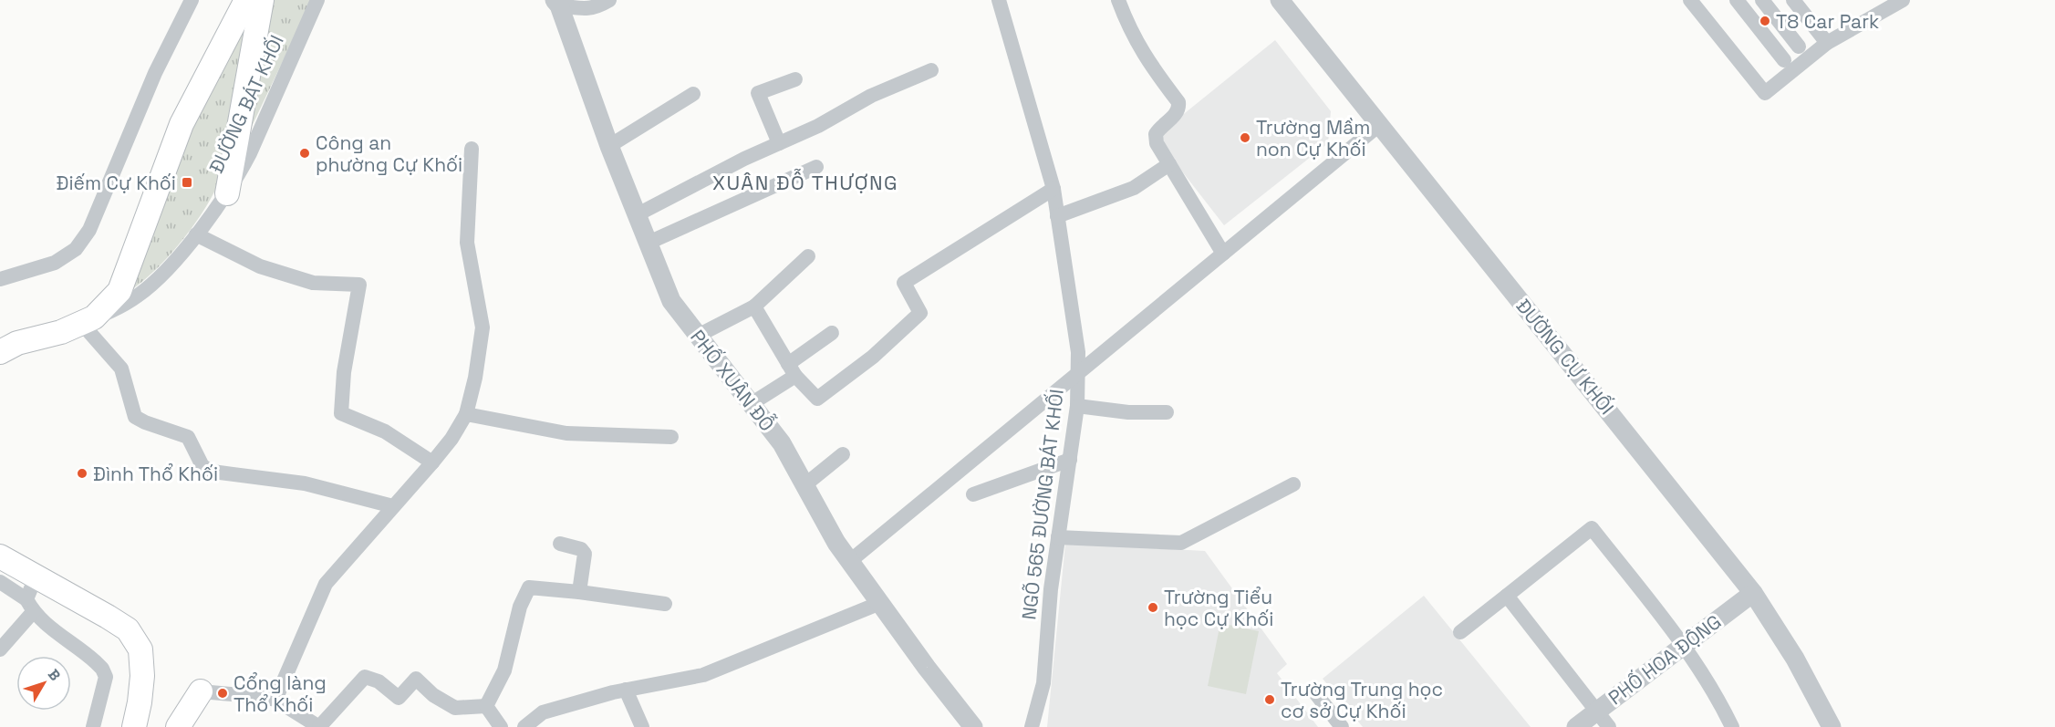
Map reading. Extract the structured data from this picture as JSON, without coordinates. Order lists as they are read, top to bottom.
{
  "streets": {
    "street": [
      "ĐƯỜNG BÁT KHỐI",
      "ĐƯỜNG CỰ KHỐI",
      "PHỐ XUÂN ĐỖ",
      "NGÕ 565 ĐƯỜNG BÁT KHỐI",
      "PHỐ HOA ĐỘNG"
    ]
  },
  "crossings": [
    ["ĐƯỜNG CỰ KHỐI", "PHỐ HOA ĐỘNG"]
  ],
  "districts": ["XUÂN ĐỖ THƯỢNG"],
  "places": {
    "other": [
      "T8 Car Park",
      "Trường Mầm non Cự Khối",
      "Công an phường Cự Khối",
      "Đình Thổ Khối",
      "Trường Tiểu học Cự Khối",
      "Cổng làng Thổ Khối",
      "Trường Trung học cơ sở Cự Khối"
    ],
    "transit": ["Điếm Cự Khối"]
  },
  "north": "top right"
}
